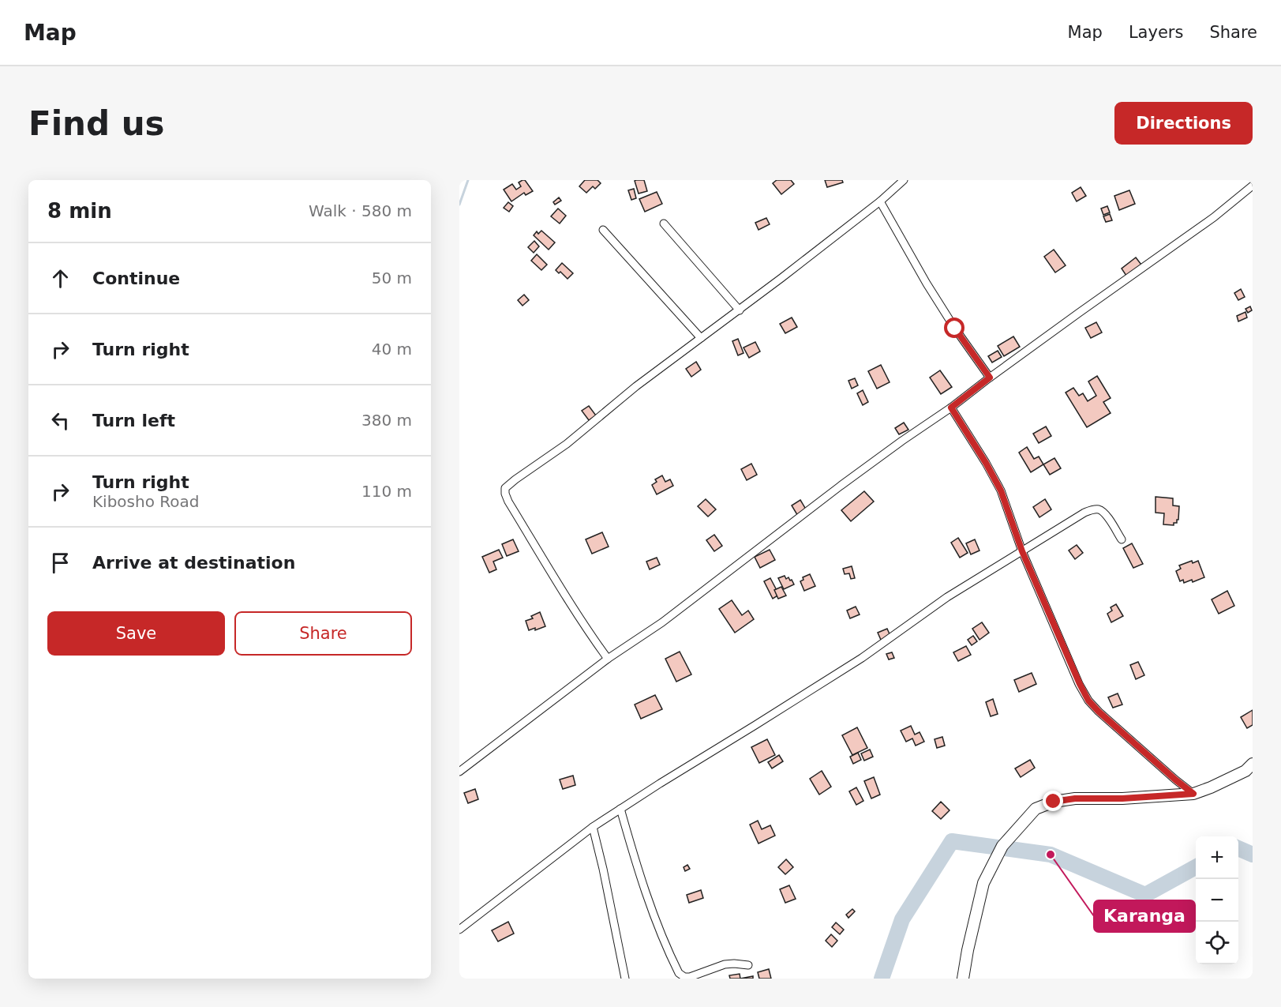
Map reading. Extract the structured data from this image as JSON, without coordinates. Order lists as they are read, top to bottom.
{
  "places": ["Karanga"],
  "page": {
    "header": "Map",
    "nav": ["Map", "Layers", "Share"],
    "buttons": [
      "Directions",
      ["Save", "Share"]
    ],
    "title": "Find us",
    "heading": ["8 min", "Walk · 580 m"],
    "list": [
      ["Continue", "50 m"],
      ["Turn right", "40 m"],
      ["Turn left", "380 m"],
      ["Turn right", "Kibosho Road", "110 m"],
      "Arrive at destination"
    ],
    "map_buttons": ["+", "−"]
  }
}
